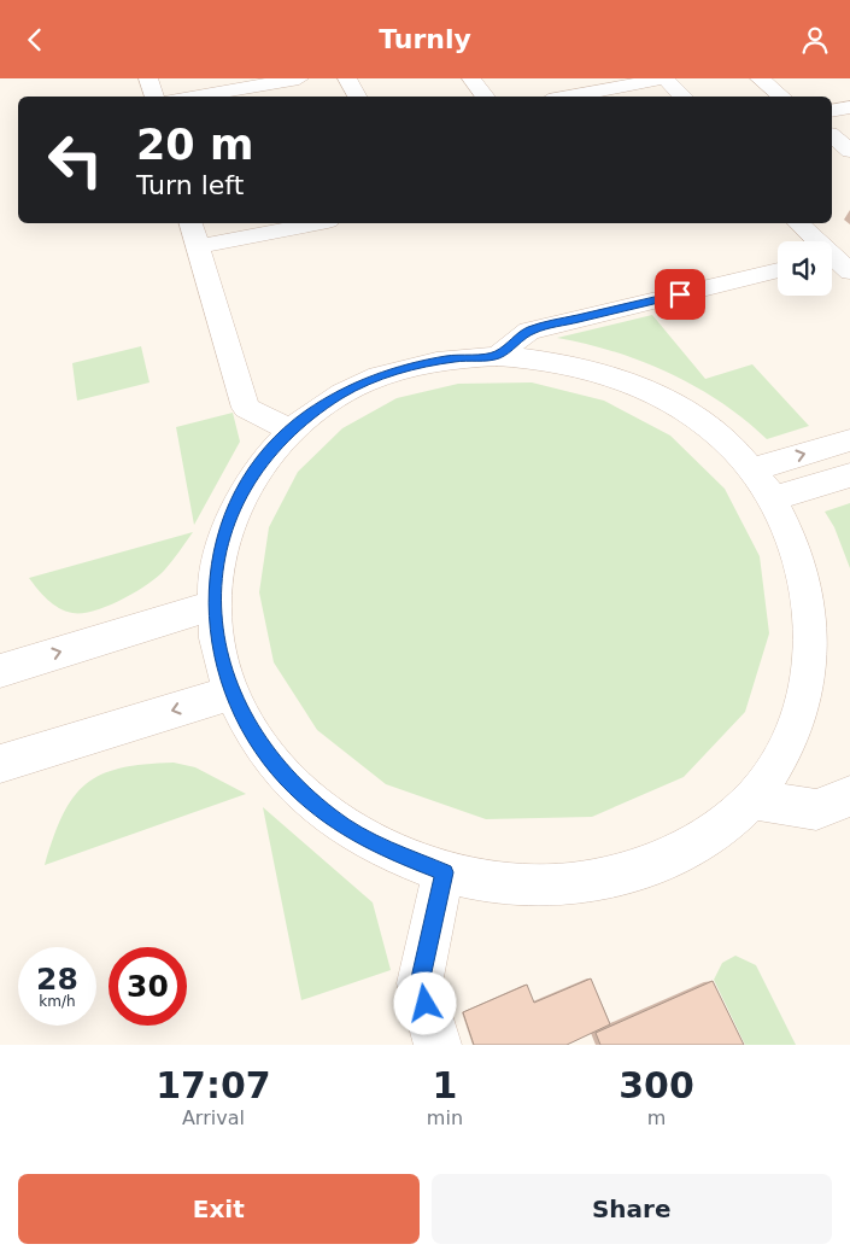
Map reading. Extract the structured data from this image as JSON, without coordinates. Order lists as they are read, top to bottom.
{
  "page": {
    "header": "Turnly",
    "turn": ["20 m", "Turn left"],
    "speed": "28 km/h",
    "limit": "30",
    "eta": [
      "17:07",
      "Arrival",
      "1",
      "min",
      "300",
      "m"
    ],
    "buttons": ["Exit", "Share"]
  }
}
